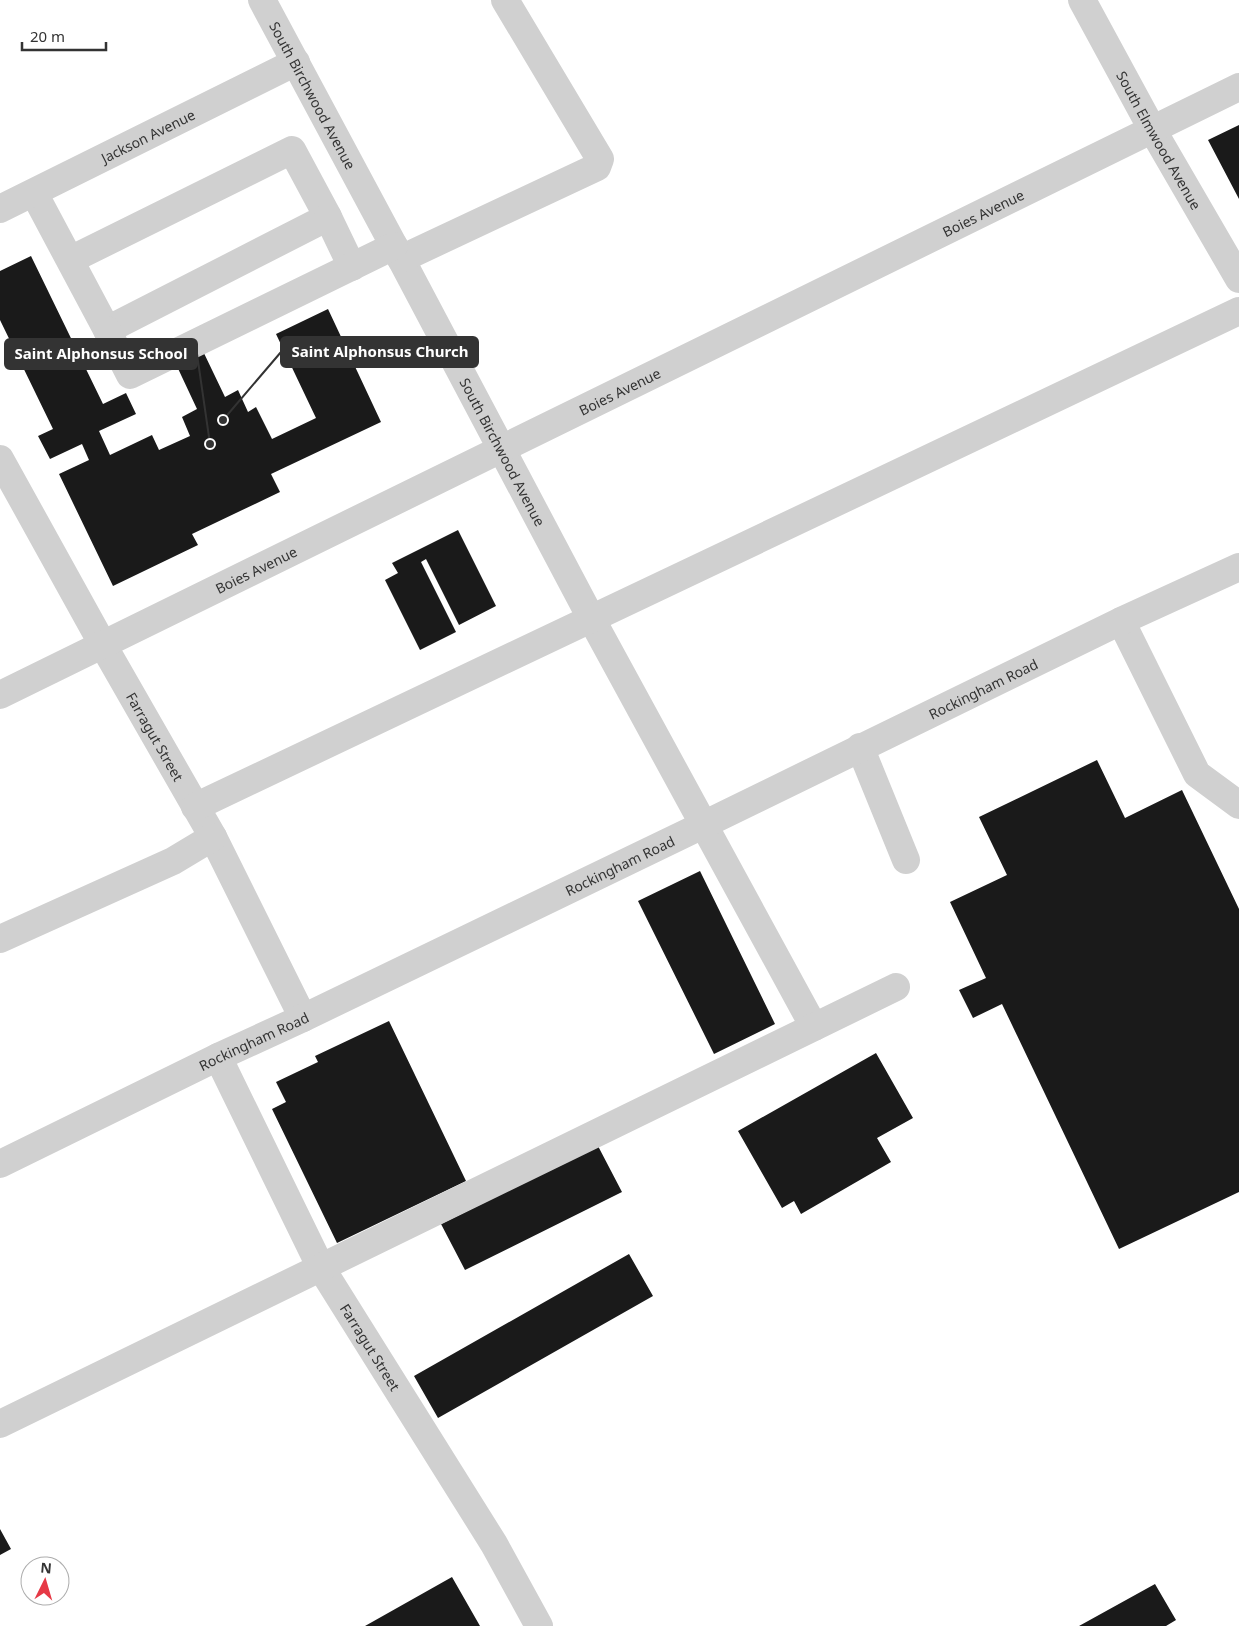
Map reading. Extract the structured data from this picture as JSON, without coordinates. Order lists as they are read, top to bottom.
{
  "streets": {
    "street": [
      "South Birchwood Avenue",
      "Jackson Avenue",
      "South Elmwood Avenue",
      "Boies Avenue",
      "Rockingham Road",
      "Farragut Street"
    ]
  },
  "crossings": [
    ["South Birchwood Avenue", "Jackson Avenue"],
    ["South Birchwood Avenue", "Boies Avenue"],
    ["South Birchwood Avenue", "Rockingham Road"],
    ["South Elmwood Avenue", "Boies Avenue"],
    ["Boies Avenue", "Farragut Street"],
    ["Rockingham Road", "Farragut Street"]
  ],
  "places": ["Saint Alphonsus Church", "Saint Alphonsus School"],
  "scale_bar": "20 m",
  "north": "top"
}
